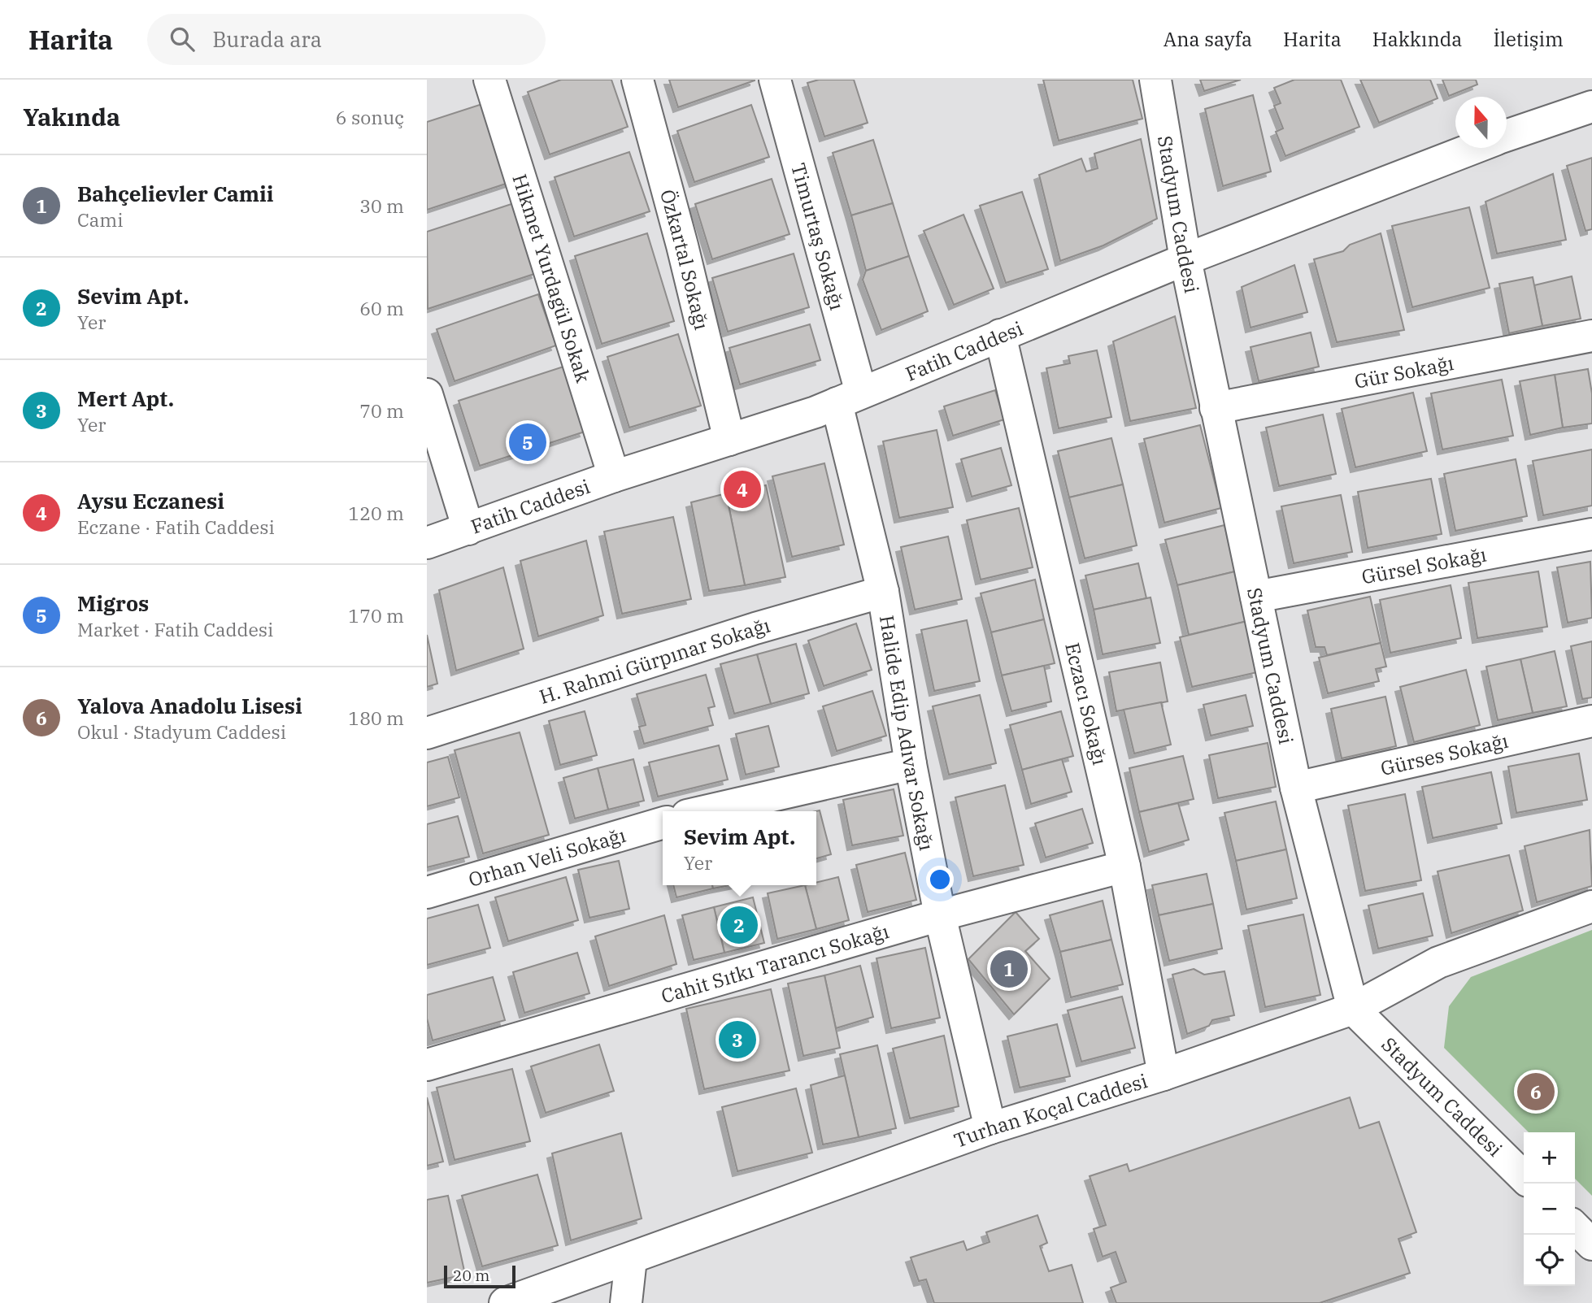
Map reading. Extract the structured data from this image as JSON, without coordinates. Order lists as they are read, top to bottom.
{
  "streets": {
    "street": [
      "Stadyum Caddesi",
      "Timurtaş Sokağı",
      "Özkartal Sokağı",
      "Hikmet Yurdagül Sokak",
      "Fatih Caddesi",
      "Gür Sokağı",
      "Gürsel Sokağı",
      "H. Rahmi Gürpınar Sokağı",
      "Eczacı Sokağı",
      "Halide Edip Adıvar Sokağı",
      "Gürses Sokağı",
      "Orhan Veli Sokağı",
      "Cahit Sıtkı Tarancı Sokağı",
      "Turhan Koçal Caddesi"
    ]
  },
  "crossings": [
    ["Stadyum Caddesi", "Fatih Caddesi"],
    ["Stadyum Caddesi", "Gür Sokağı"],
    ["Stadyum Caddesi", "Gürsel Sokağı"],
    ["Stadyum Caddesi", "Gürses Sokağı"],
    ["Stadyum Caddesi", "Turhan Koçal Caddesi"],
    ["Timurtaş Sokağı", "Fatih Caddesi"],
    ["Timurtaş Sokağı", "Halide Edip Adıvar Sokağı"],
    ["Özkartal Sokağı", "Fatih Caddesi"],
    ["Hikmet Yurdagül Sokak", "Fatih Caddesi"],
    ["Fatih Caddesi", "Eczacı Sokağı"],
    ["Fatih Caddesi", "Halide Edip Adıvar Sokağı"],
    ["H. Rahmi Gürpınar Sokağı", "Halide Edip Adıvar Sokağı"],
    ["Eczacı Sokağı", "Cahit Sıtkı Tarancı Sokağı"],
    ["Eczacı Sokağı", "Turhan Koçal Caddesi"],
    ["Halide Edip Adıvar Sokağı", "Cahit Sıtkı Tarancı Sokağı"],
    ["Halide Edip Adıvar Sokağı", "Turhan Koçal Caddesi"]
  ],
  "scale_bar": "20 m",
  "north": "top",
  "page": {
    "header": "Harita",
    "search": "Burada ara",
    "nav": [
      "Ana sayfa",
      "Harita",
      "Hakkında",
      "İletişim"
    ],
    "heading": ["Yakında", "6 sonuç"],
    "list": [
      {
        "mark": "1",
        "name": "Bahçelievler Camii",
        "note": "Cami",
        "value": "30 m"
      },
      {
        "mark": "2",
        "name": "Sevim Apt.",
        "note": "Yer",
        "value": "60 m"
      },
      {
        "mark": "3",
        "name": "Mert Apt.",
        "note": "Yer",
        "value": "70 m"
      },
      {
        "mark": "4",
        "name": "Aysu Eczanesi",
        "note": "Eczane · Fatih Caddesi",
        "value": "120 m"
      },
      {
        "mark": "5",
        "name": "Migros",
        "note": "Market · Fatih Caddesi",
        "value": "170 m"
      },
      {
        "mark": "6",
        "name": "Yalova Anadolu Lisesi",
        "note": "Okul · Stadyum Caddesi",
        "value": "180 m"
      }
    ],
    "pins": [
      "5",
      "4",
      "2",
      "1",
      "3",
      "6"
    ],
    "popup": ["Sevim Apt.", "Yer"],
    "map_buttons": ["+", "−"],
    "scale": "20 m"
  }
}
